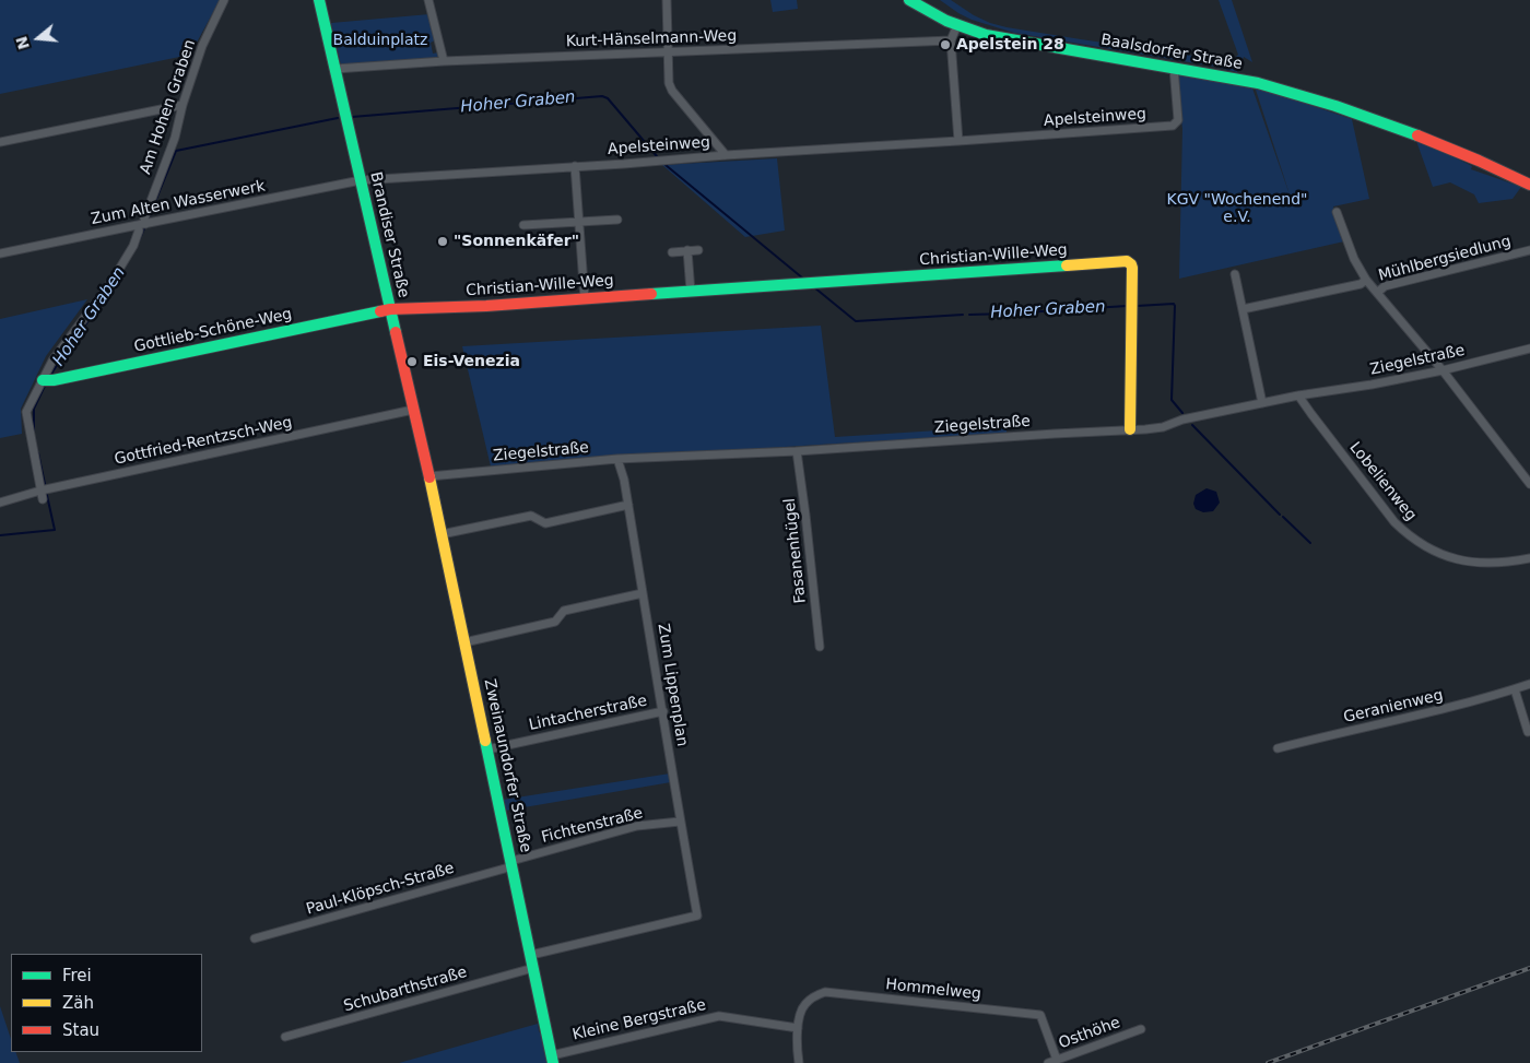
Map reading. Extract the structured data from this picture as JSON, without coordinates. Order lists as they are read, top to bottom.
{
  "streets": {
    "street": [
      "Kurt-Hänselmann-Weg",
      "Baalsdorfer Straße",
      "Am Hohen Graben",
      "Apelsteinweg",
      "Zum Alten Wasserwerk",
      "Brandiser Straße",
      "Christian-Wille-Weg",
      "Mühlbergsiedlung",
      "Gottlieb-Schöne-Weg",
      "Ziegelstraße",
      "Gottfried-Rentzsch-Weg",
      "Lobelienweg",
      "Fasanenhügel",
      "Zum Lippenplan",
      "Geranienweg",
      "Lintacherstraße",
      "Zweinaundorfer Straße",
      "Fichtenstraße",
      "Paul-Klöpsch-Straße",
      "Schubarthstraße",
      "Hommelweg",
      "Kleine Bergstraße",
      "Osthöhe"
    ]
  },
  "crossings": [
    ["Kurt-Hänselmann-Weg", "Brandiser Straße"],
    ["Baalsdorfer Straße", "Apelsteinweg"],
    ["Am Hohen Graben", "Zum Alten Wasserwerk"],
    ["Am Hohen Graben", "Gottlieb-Schöne-Weg"],
    ["Am Hohen Graben", "Gottfried-Rentzsch-Weg"],
    ["Apelsteinweg", "Zum Alten Wasserwerk"],
    ["Apelsteinweg", "Brandiser Straße"],
    ["Zum Alten Wasserwerk", "Brandiser Straße"],
    ["Brandiser Straße", "Christian-Wille-Weg"],
    ["Brandiser Straße", "Gottlieb-Schöne-Weg"],
    ["Brandiser Straße", "Ziegelstraße"],
    ["Brandiser Straße", "Gottfried-Rentzsch-Weg"],
    ["Brandiser Straße", "Zweinaundorfer Straße"],
    ["Christian-Wille-Weg", "Gottlieb-Schöne-Weg"],
    ["Christian-Wille-Weg", "Ziegelstraße"],
    ["Ziegelstraße", "Lobelienweg"],
    ["Ziegelstraße", "Fasanenhügel"],
    ["Ziegelstraße", "Zum Lippenplan"],
    ["Ziegelstraße", "Zweinaundorfer Straße"],
    ["Zum Lippenplan", "Lintacherstraße"],
    ["Zum Lippenplan", "Zweinaundorfer Straße"],
    ["Zum Lippenplan", "Fichtenstraße"],
    ["Lintacherstraße", "Zweinaundorfer Straße"],
    ["Zweinaundorfer Straße", "Fichtenstraße"],
    ["Zweinaundorfer Straße", "Paul-Klöpsch-Straße"],
    ["Zweinaundorfer Straße", "Schubarthstraße"],
    ["Zweinaundorfer Straße", "Kleine Bergstraße"],
    ["Fichtenstraße", "Paul-Klöpsch-Straße"],
    ["Hommelweg", "Kleine Bergstraße"],
    ["Hommelweg", "Osthöhe"]
  ],
  "water": ["Hoher Graben"],
  "parks": ["Balduinplatz", "KGV \"Wochenend\" e.V."],
  "places": ["Apelstein 28", "\"Sonnenkäfer\"", "Eis-Venezia"],
  "legend": ["Frei", "Zäh", "Stau"],
  "north": "left"
}
